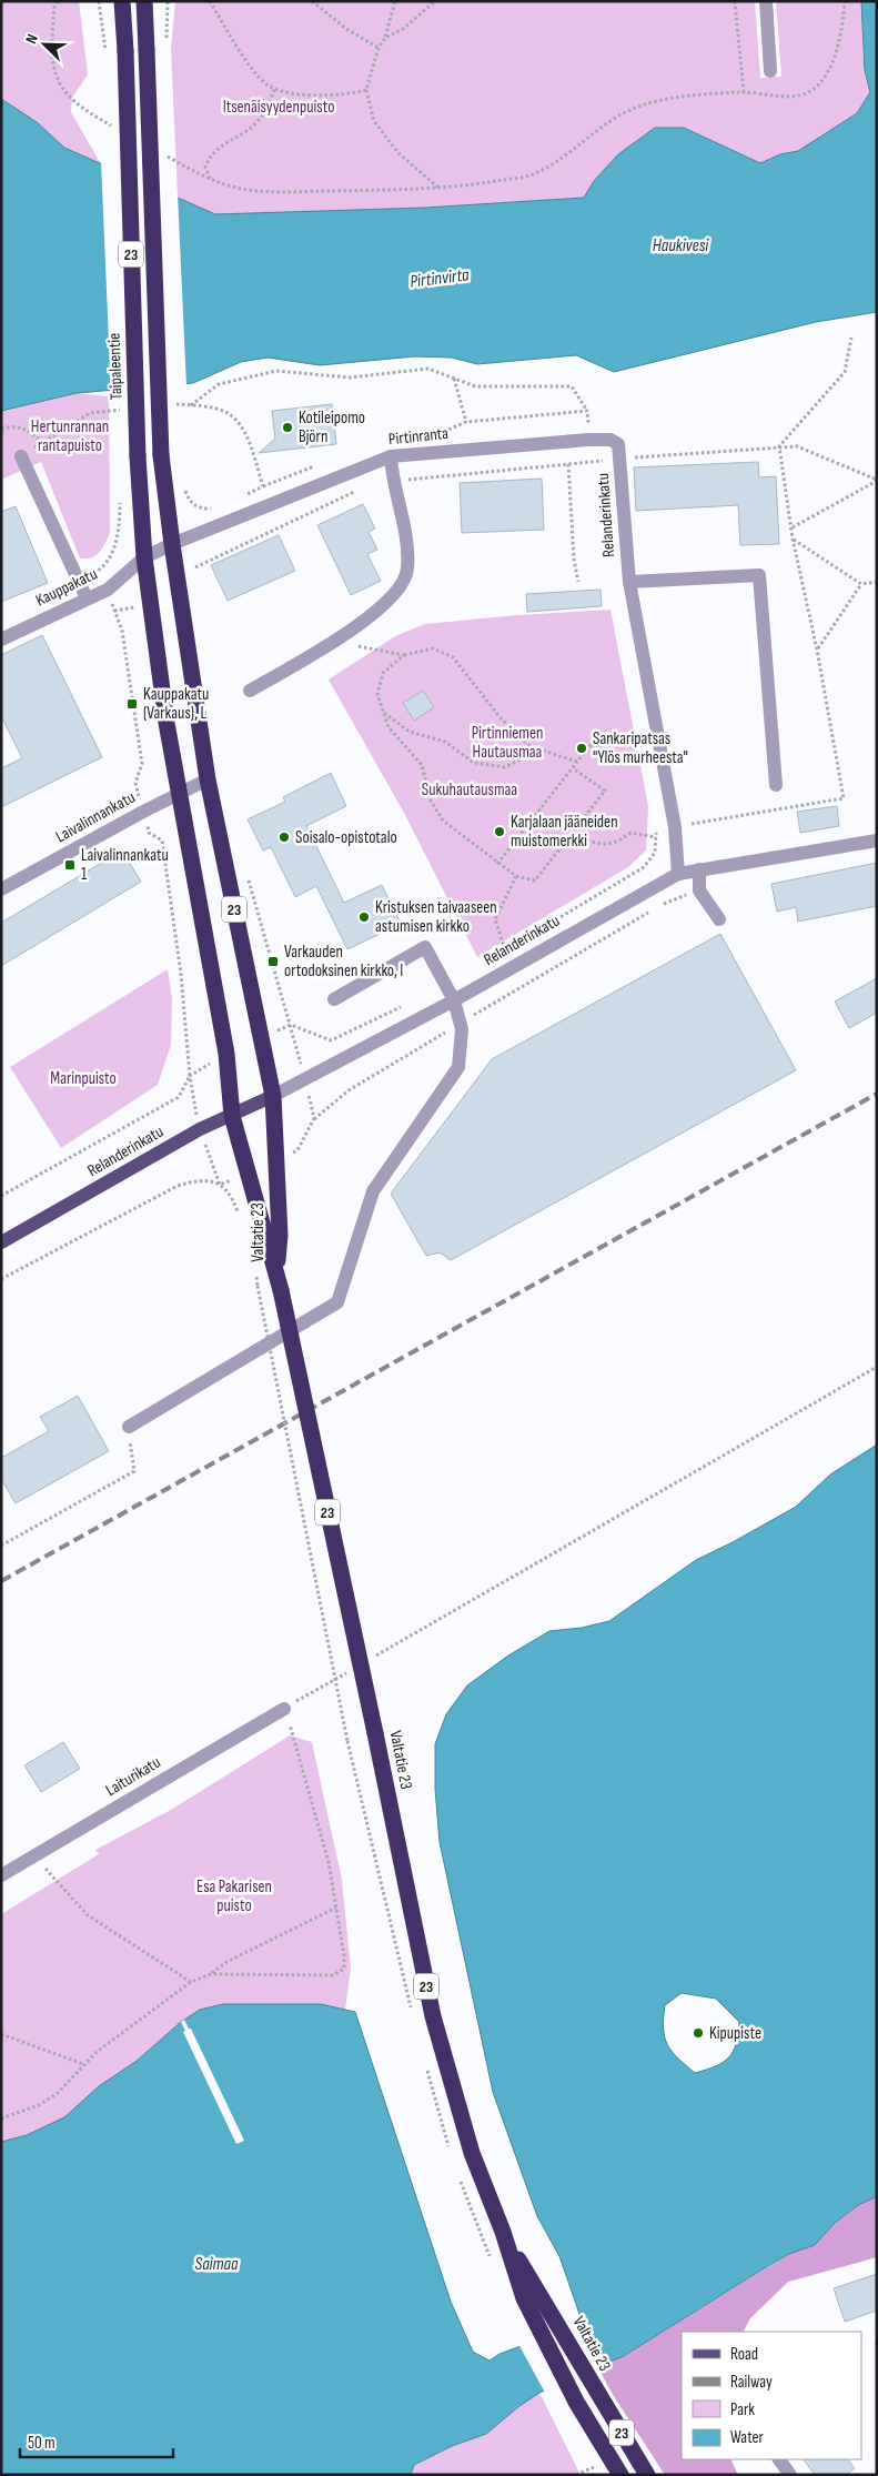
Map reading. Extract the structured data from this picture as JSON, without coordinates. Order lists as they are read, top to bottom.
{
  "streets": {
    "highway": ["23", "Taipaleentie", "Valtatie 23"],
    "main road": ["Relanderinkatu"],
    "street": [
      "Pirtinranta",
      "Kauppakatu",
      "Laivalinnankatu",
      "Laiturikatu"
    ]
  },
  "crossings": [
    ["23", "Taipaleentie"],
    ["23", "Pirtinranta"],
    ["23", "Relanderinkatu"],
    ["23", "Kauppakatu"],
    ["23", "Laivalinnankatu"],
    ["23", "Valtatie 23"],
    ["Taipaleentie", "Kauppakatu"],
    ["Taipaleentie", "Laivalinnankatu"],
    ["Pirtinranta", "Relanderinkatu"],
    ["Pirtinranta", "Kauppakatu"],
    ["Relanderinkatu", "Valtatie 23"]
  ],
  "water": ["Haukivesi", "Pirtinvirta", "Saimaa"],
  "parks": [
    "Itsenäisyydenpuisto",
    "Hertunrannan rantapuisto",
    "Pirtinniemen Hautausmaa",
    "Sukuhautausmaa",
    "Marinpuisto",
    "Esa Pakarisen puisto"
  ],
  "places": {
    "other": [
      "Kotileipomo Björn",
      "Sankaripatsas \"Ylös murheesta\"",
      "Karjalaan jääneiden muistomerkki",
      "Soisalo-opistotalo",
      "Kristuksen taivaaseen astumisen kirkko",
      "Kipupiste"
    ],
    "transit": ["Kauppakatu (Varkaus), L", "Laivalinnankatu 1", "Varkauden ortodoksinen kirkko, I"]
  },
  "legend": [
    "Road",
    "Railway",
    "Park",
    "Water"
  ],
  "scale_bar": "50 m",
  "north": "top left"
}
